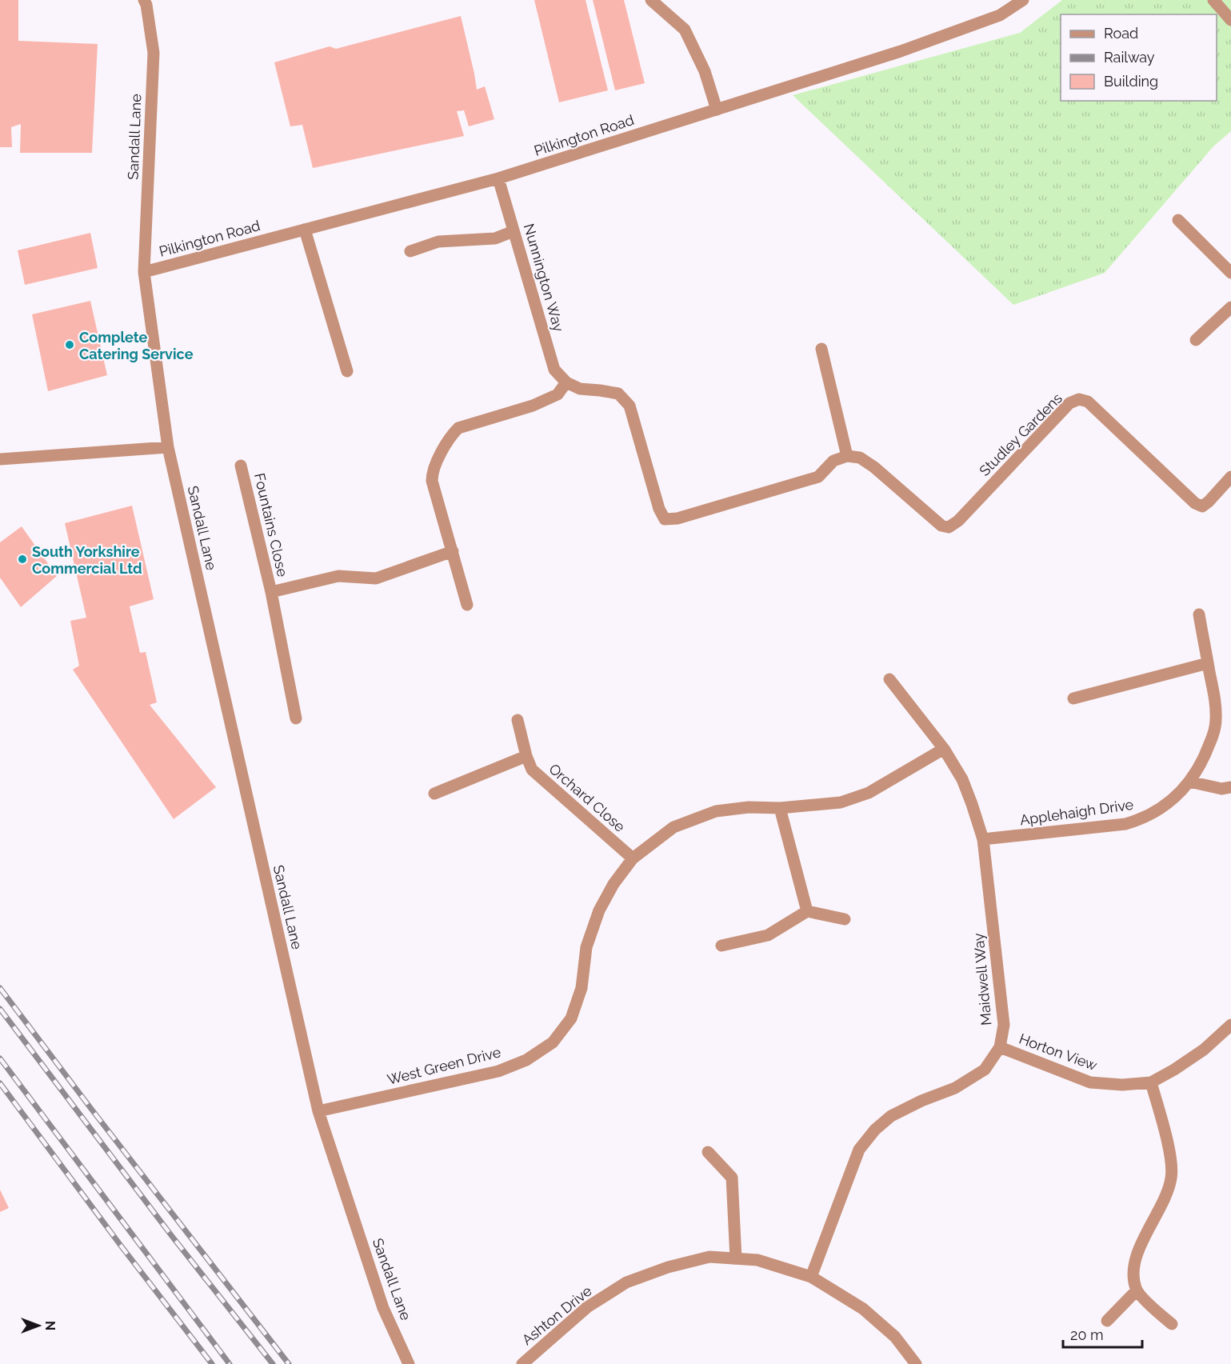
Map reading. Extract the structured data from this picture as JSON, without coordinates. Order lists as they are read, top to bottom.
{
  "streets": {
    "street": [
      "Pilkington Road",
      "Sandall Lane",
      "Nunnington Way",
      "Studley Gardens",
      "Fountains Close",
      "Orchard Close",
      "Applehaigh Drive",
      "Maidwell Way",
      "Horton View",
      "West Green Drive",
      "Ashton Drive"
    ]
  },
  "crossings": [
    ["Pilkington Road", "Sandall Lane"],
    ["Pilkington Road", "Nunnington Way"],
    ["Sandall Lane", "West Green Drive"],
    ["Orchard Close", "West Green Drive"],
    ["Applehaigh Drive", "Maidwell Way"],
    ["Maidwell Way", "Horton View"],
    ["Maidwell Way", "West Green Drive"],
    ["Maidwell Way", "Ashton Drive"]
  ],
  "places": ["Complete Catering Service", "South Yorkshire Commercial Ltd"],
  "legend": ["Road", "Railway", "Building"],
  "scale_bar": "20 m",
  "north": "right"
}
